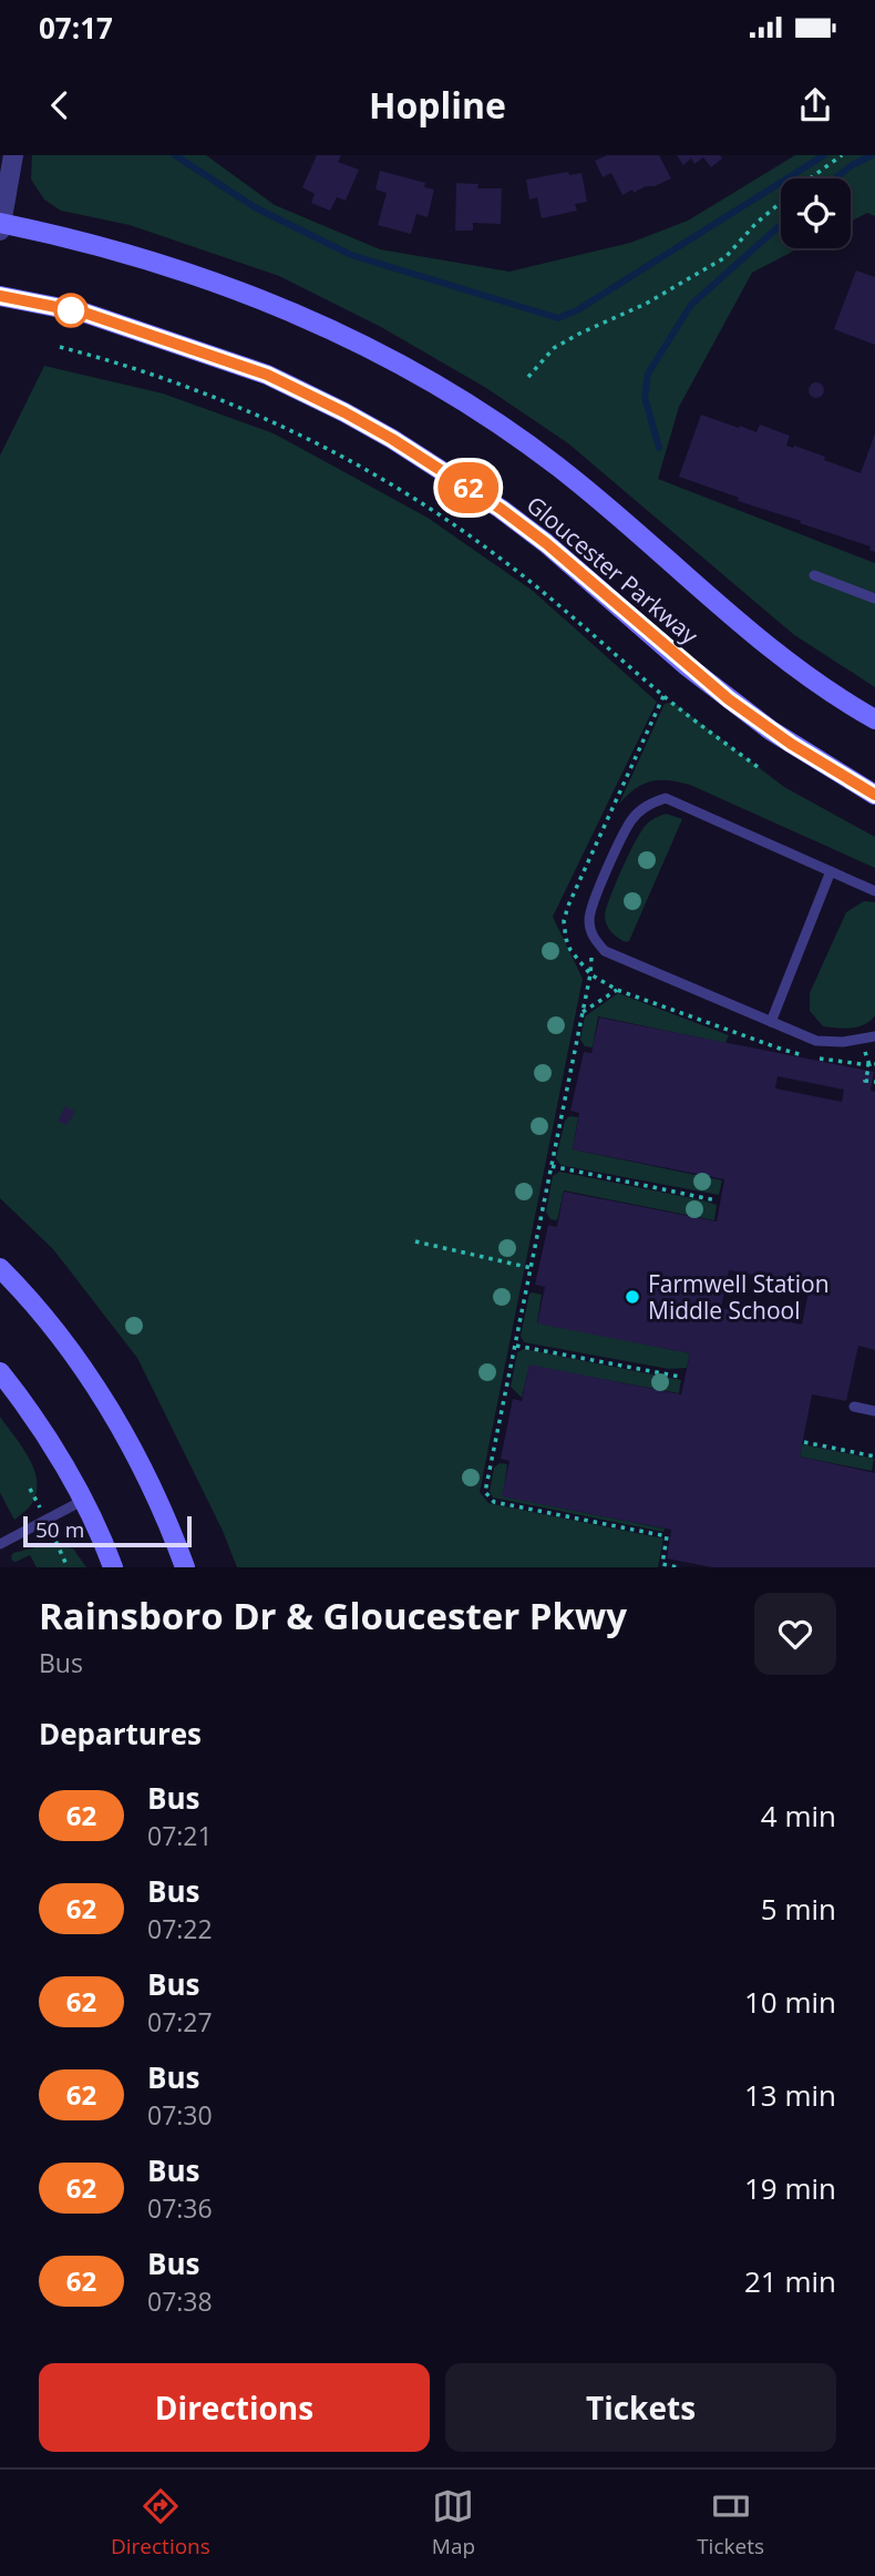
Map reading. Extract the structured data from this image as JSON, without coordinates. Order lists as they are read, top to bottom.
{
  "streets": {
    "main road": ["Gloucester Parkway"]
  },
  "places": ["Farmwell Station Middle School"],
  "lines": ["bus line 62"],
  "scale_bar": "50 m",
  "page": {
    "status": "07:17",
    "header": "Hopline",
    "on_map": "62",
    "scale": "50 m",
    "heading": [
      ["Rainsboro Dr & Gloucester Pkwy", "Bus"],
      "Departures"
    ],
    "list": [
      {
        "mark": "62",
        "name": "Bus",
        "note": "07:21",
        "value": "4 min"
      },
      {
        "mark": "62",
        "name": "Bus",
        "note": "07:22",
        "value": "5 min"
      },
      {
        "mark": "62",
        "name": "Bus",
        "note": "07:27",
        "value": "10 min"
      },
      {
        "mark": "62",
        "name": "Bus",
        "note": "07:30",
        "value": "13 min"
      },
      {
        "mark": "62",
        "name": "Bus",
        "note": "07:36",
        "value": "19 min"
      },
      {
        "mark": "62",
        "name": "Bus",
        "note": "07:38",
        "value": "21 min"
      }
    ],
    "buttons": ["Directions", "Tickets"],
    "tabs": ["Directions", "Map", "Tickets"]
  }
}
